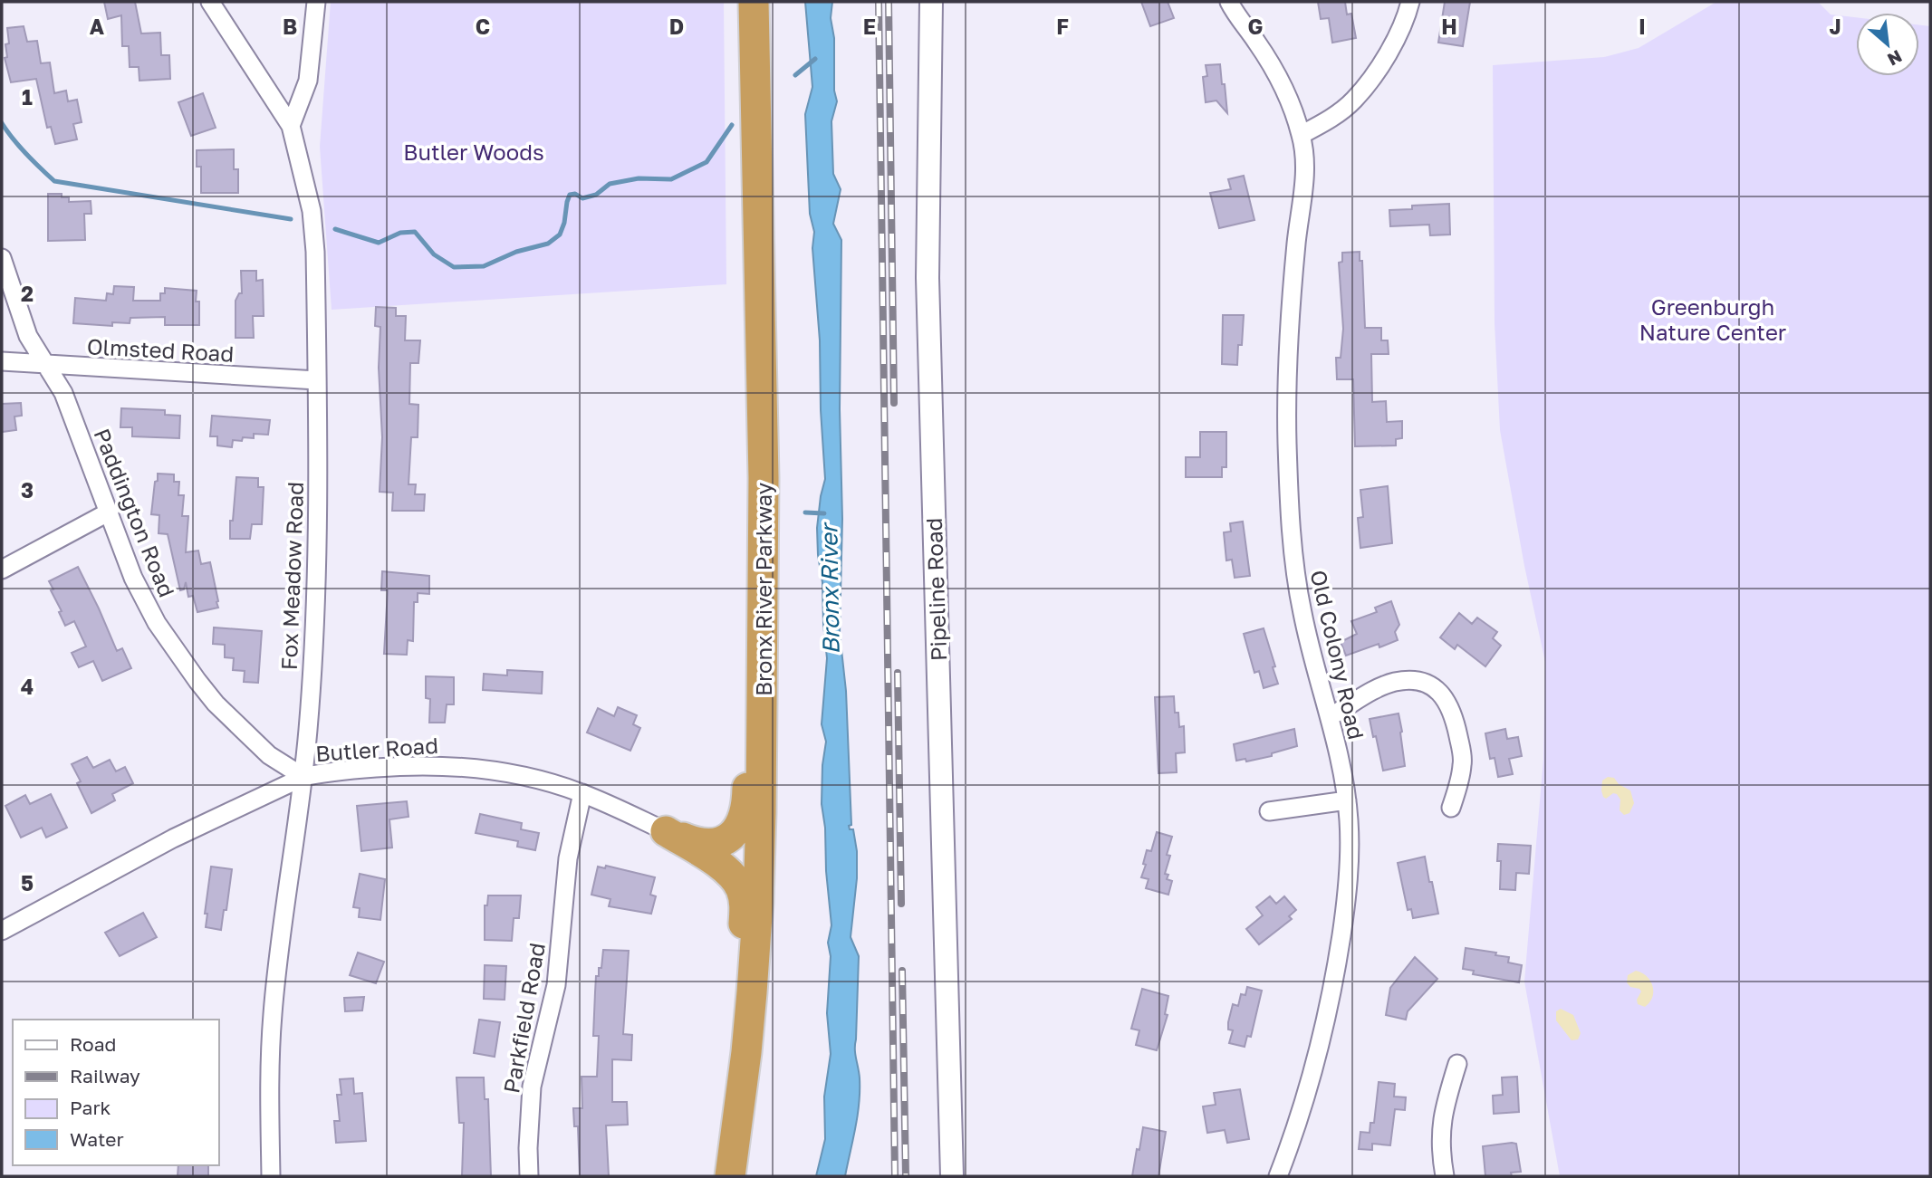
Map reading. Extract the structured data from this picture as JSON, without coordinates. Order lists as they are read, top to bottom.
{
  "streets": {
    "highway": ["Bronx River Parkway"],
    "street": [
      "Olmsted Road",
      "Paddington Road",
      "Fox Meadow Road",
      "Pipeline Road",
      "Old Colony Road",
      "Butler Road",
      "Parkfield Road"
    ]
  },
  "crossings": [
    ["Olmsted Road", "Paddington Road"],
    ["Olmsted Road", "Fox Meadow Road"],
    ["Paddington Road", "Fox Meadow Road"],
    ["Paddington Road", "Butler Road"],
    ["Fox Meadow Road", "Butler Road"],
    ["Butler Road", "Parkfield Road"]
  ],
  "water": ["Bronx River"],
  "parks": ["Butler Woods", "Greenburgh Nature Center"],
  "legend": [
    "Road",
    "Railway",
    "Park",
    "Water"
  ],
  "north": "bottom right",
  "grid": {
    "columns": [
      "A",
      "B",
      "C",
      "D",
      "E",
      "F",
      "G",
      "H",
      "I",
      "J"
    ],
    "rows": [
      "1",
      "2",
      "3",
      "4",
      "5"
    ]
  }
}
